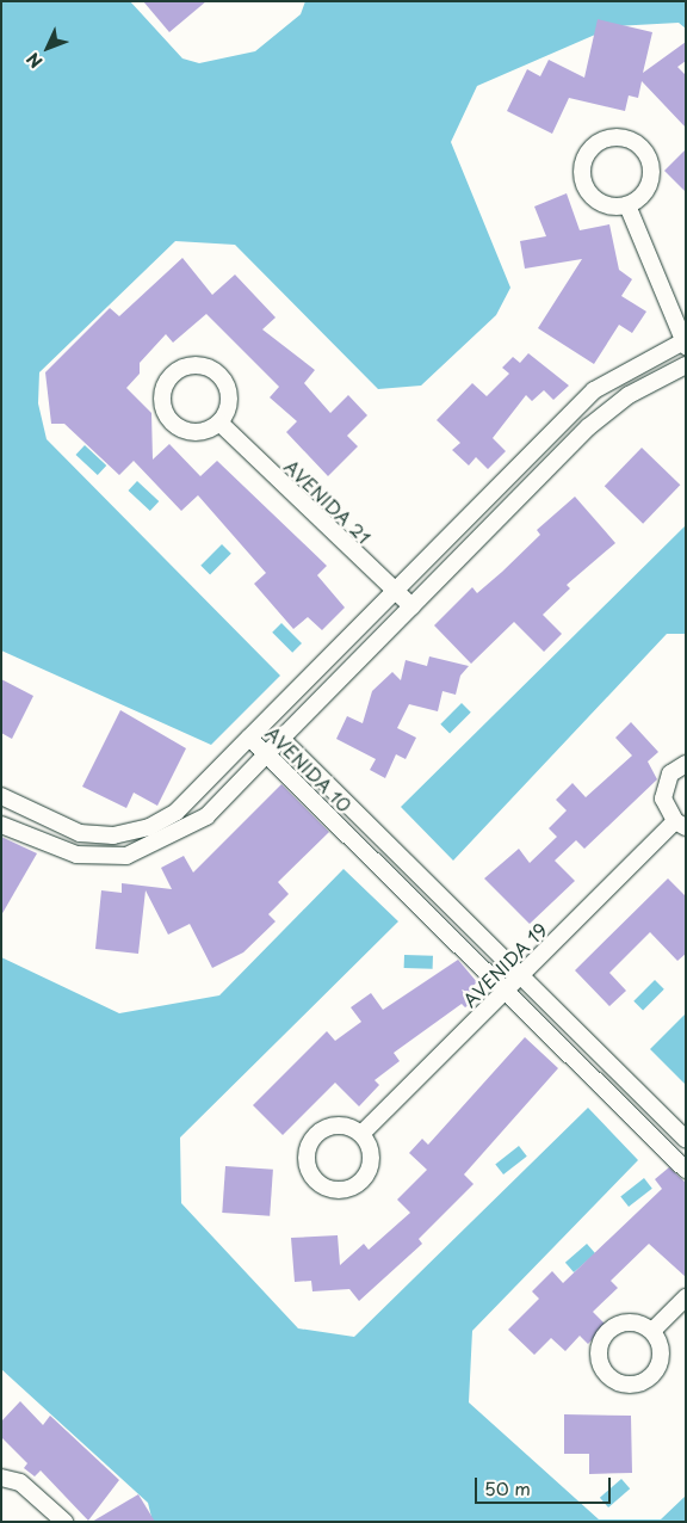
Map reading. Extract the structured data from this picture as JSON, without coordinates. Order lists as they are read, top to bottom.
{
  "streets": {
    "street": ["AVENIDA 21", "AVENIDA 10", "AVENIDA 19"]
  },
  "crossings": [
    ["AVENIDA 21", "AVENIDA 10"],
    ["AVENIDA 10", "AVENIDA 19"]
  ],
  "scale_bar": "50 m",
  "north": "bottom left"
}
